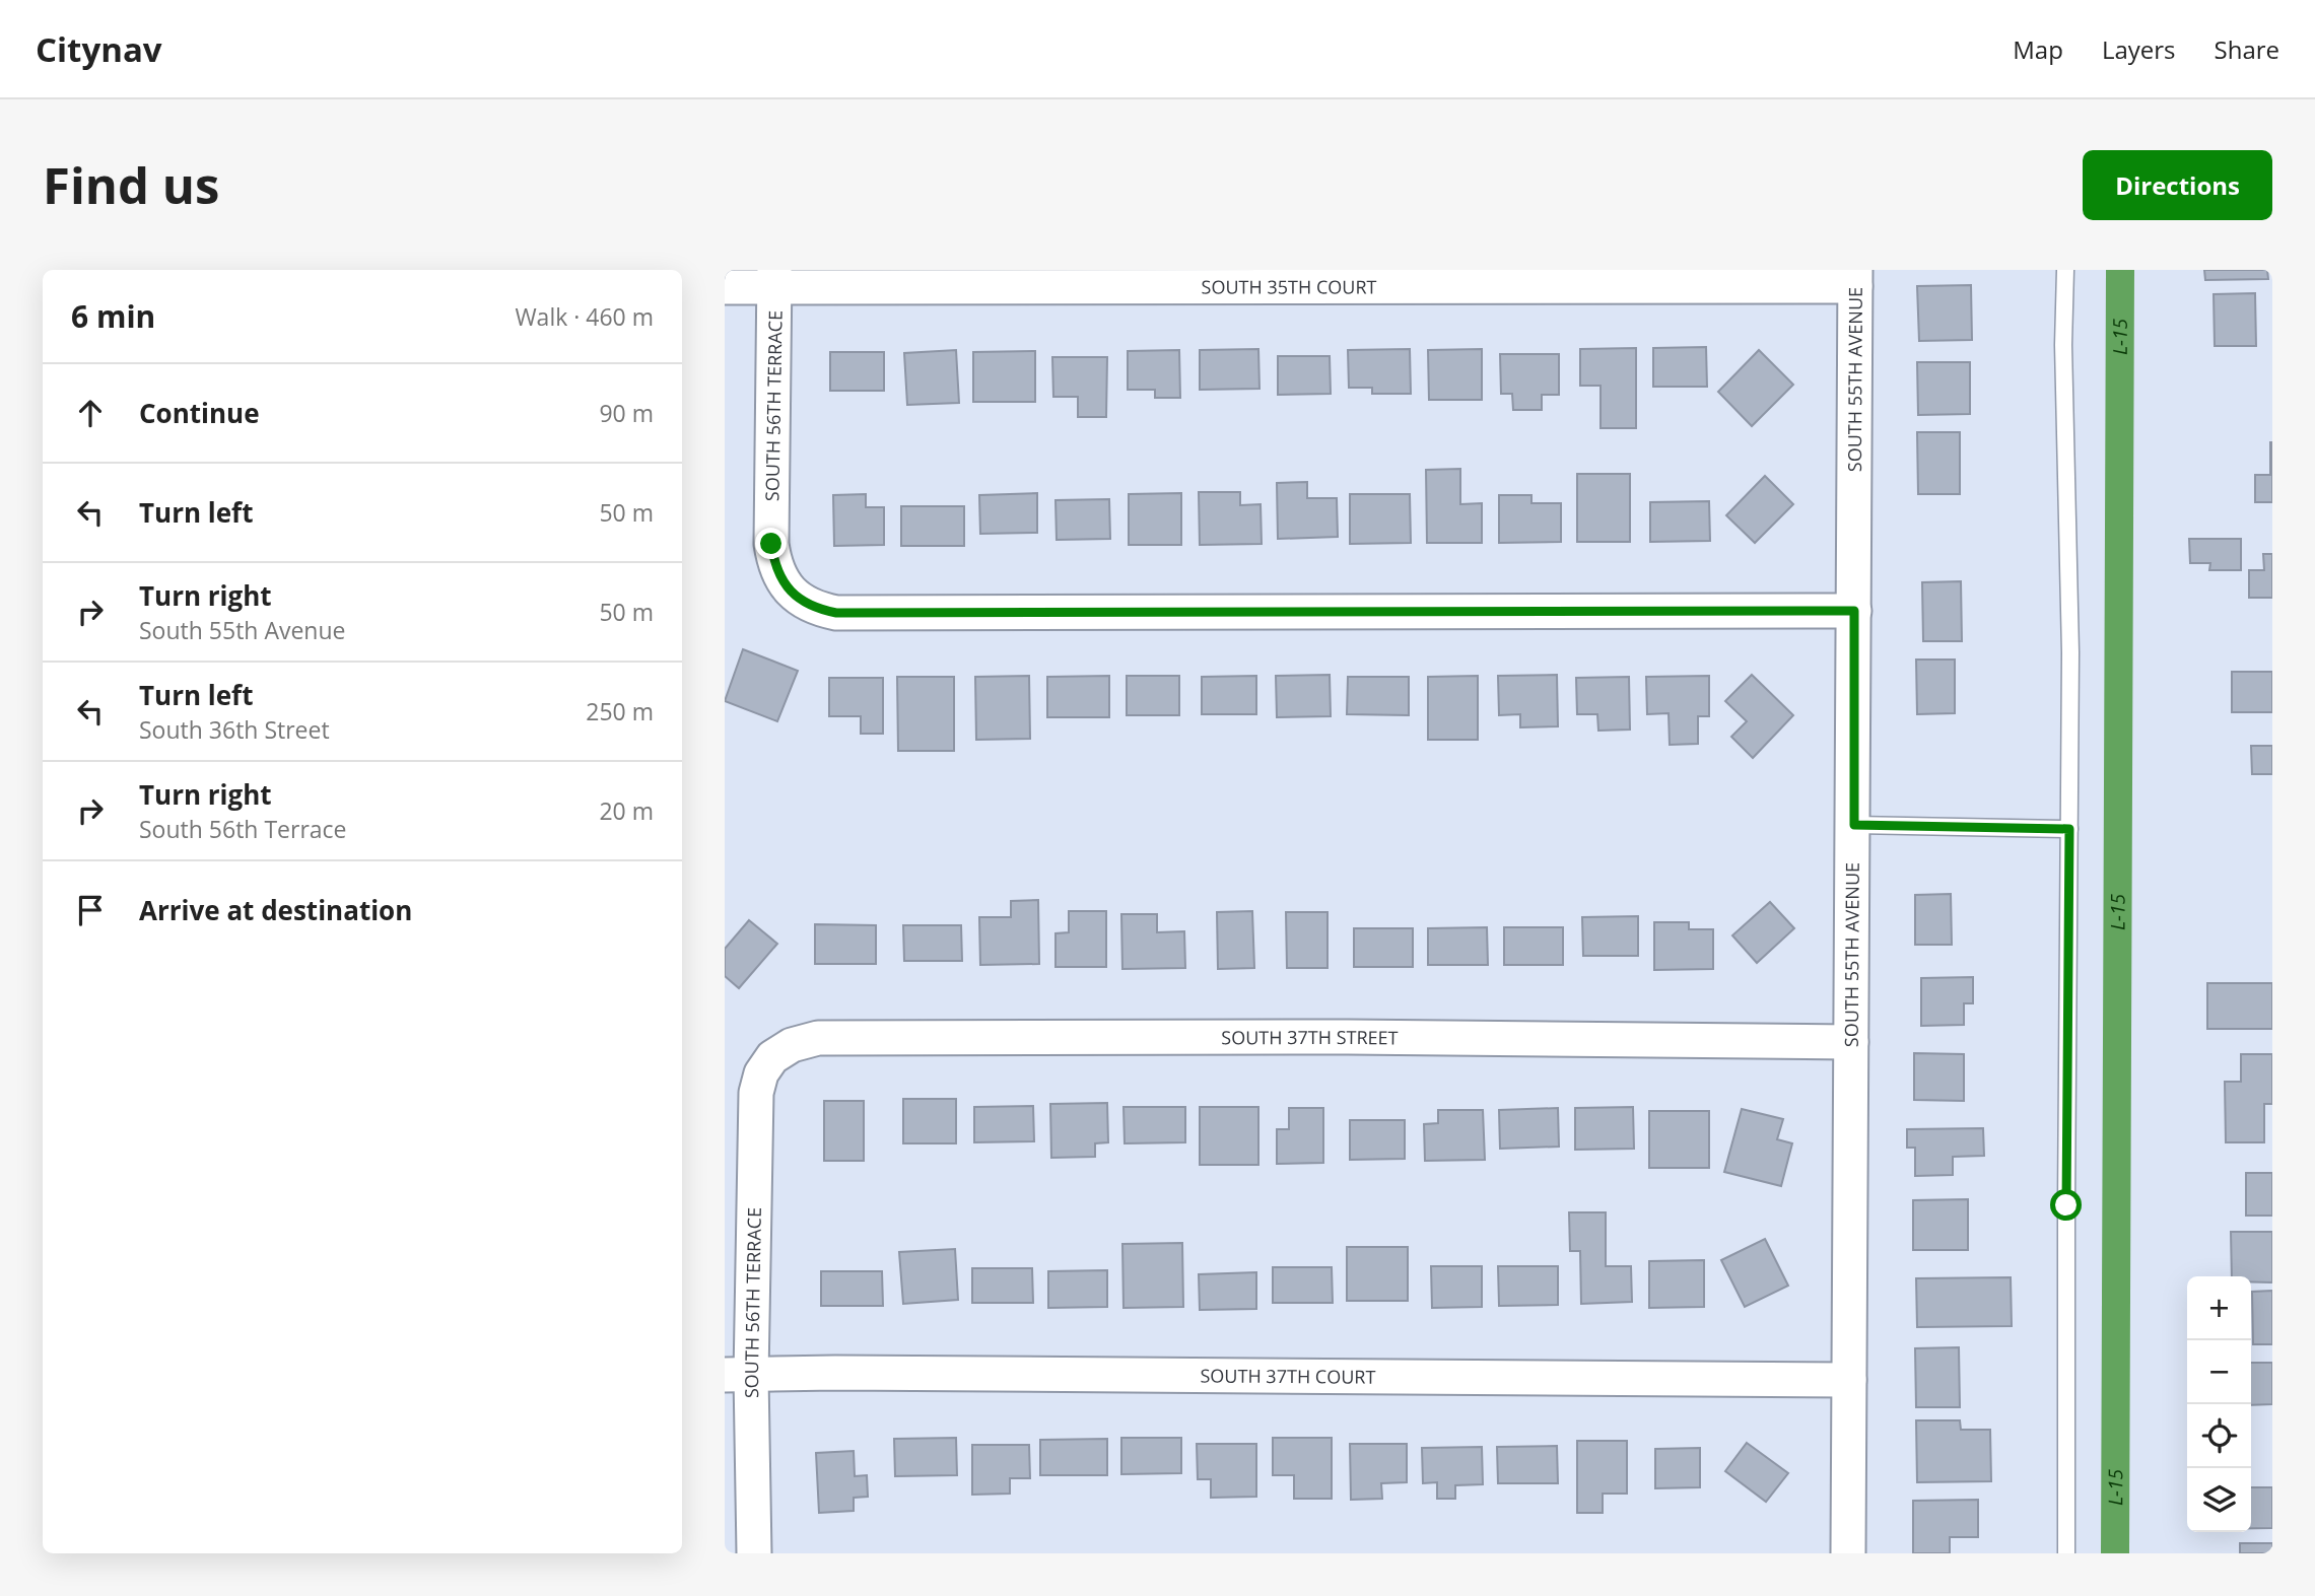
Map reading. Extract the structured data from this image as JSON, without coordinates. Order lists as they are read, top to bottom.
{
  "streets": {
    "street": [
      "SOUTH 35TH COURT",
      "SOUTH 55TH AVENUE",
      "SOUTH 56TH TERRACE",
      "SOUTH 37TH STREET",
      "SOUTH 37TH COURT"
    ]
  },
  "crossings": [
    ["SOUTH 35TH COURT", "SOUTH 55TH AVENUE"],
    ["SOUTH 35TH COURT", "SOUTH 56TH TERRACE"],
    ["SOUTH 55TH AVENUE", "SOUTH 56TH TERRACE"],
    ["SOUTH 55TH AVENUE", "SOUTH 37TH STREET"],
    ["SOUTH 55TH AVENUE", "SOUTH 37TH COURT"],
    ["SOUTH 56TH TERRACE", "SOUTH 37TH STREET"],
    ["SOUTH 56TH TERRACE", "SOUTH 37TH COURT"]
  ],
  "water": ["L-15"],
  "page": {
    "header": "Citynav",
    "nav": ["Map", "Layers", "Share"],
    "buttons": "Directions",
    "title": "Find us",
    "heading": ["6 min", "Walk · 460 m"],
    "list": [
      ["Continue", "90 m"],
      ["Turn left", "50 m"],
      ["Turn right", "South 55th Avenue", "50 m"],
      ["Turn left", "South 36th Street", "250 m"],
      ["Turn right", "South 56th Terrace", "20 m"],
      "Arrive at destination"
    ],
    "map_buttons": ["+", "−"]
  }
}
